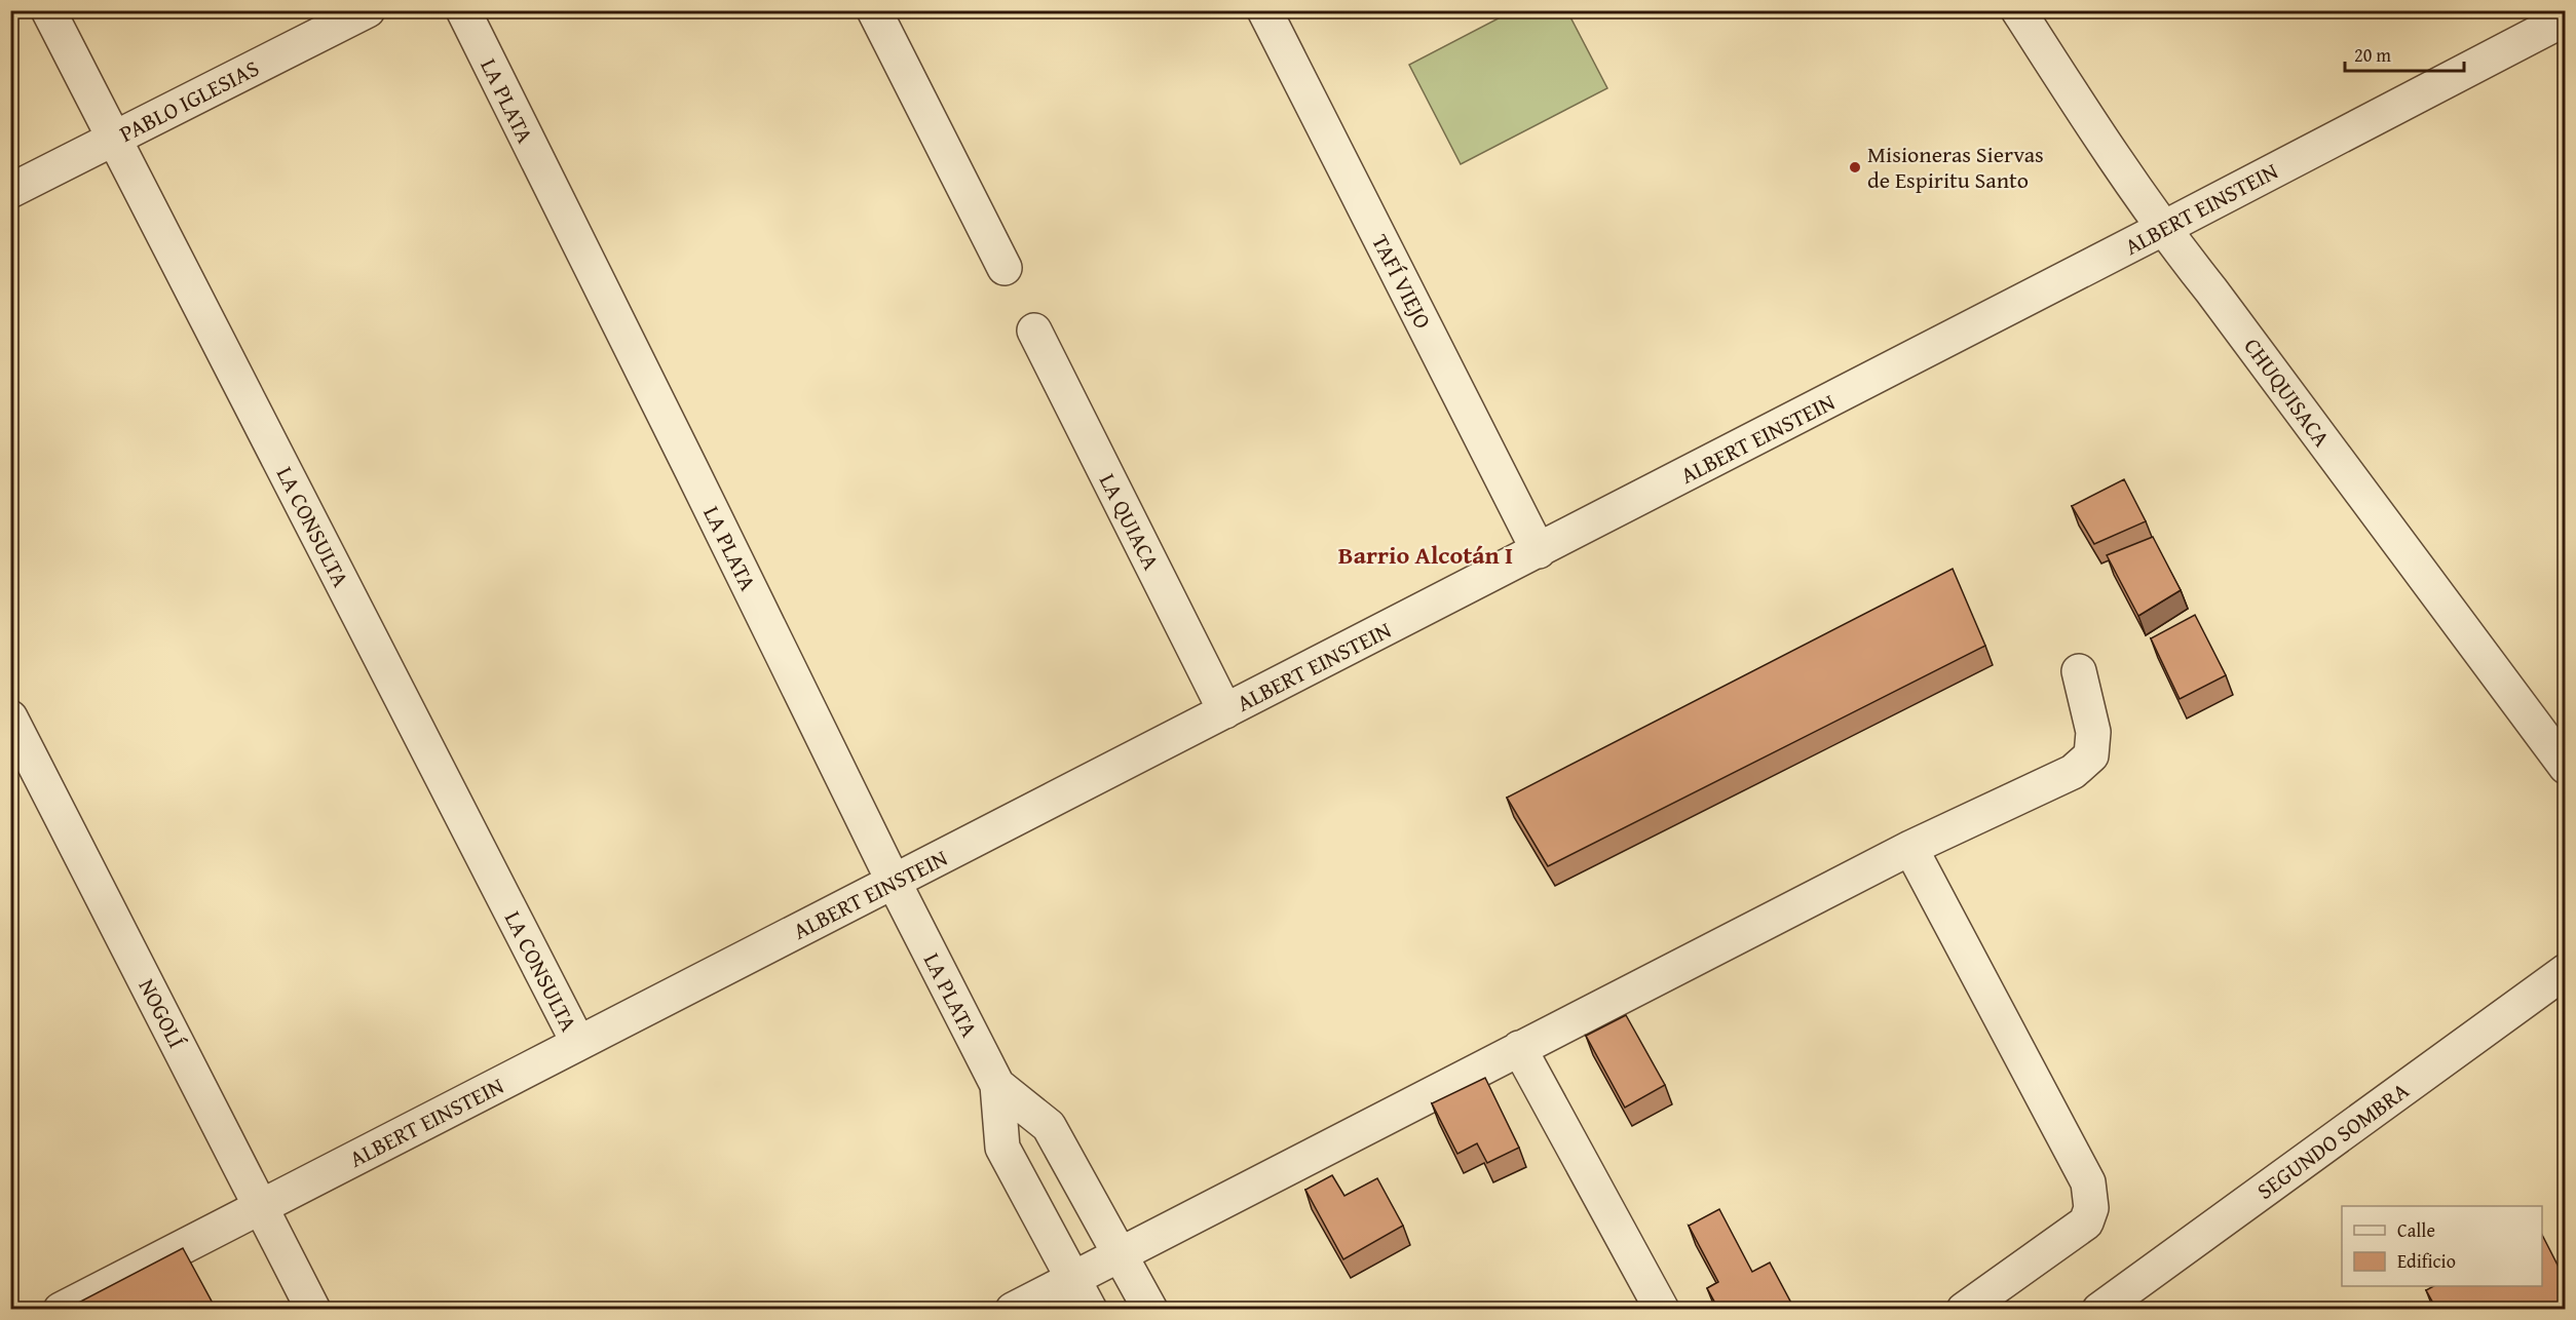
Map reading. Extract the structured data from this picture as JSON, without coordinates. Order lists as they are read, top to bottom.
{
  "streets": {
    "street": [
      "PABLO IGLESIAS",
      "LA PLATA",
      "ALBERT EINSTEIN",
      "TAFÍ VIEJO",
      "CHUQUISACA",
      "LA QUIACA",
      "LA CONSULTA",
      "NOGOLÍ",
      "SEGUNDO SOMBRA"
    ]
  },
  "crossings": [
    ["PABLO IGLESIAS", "LA CONSULTA"],
    ["LA PLATA", "ALBERT EINSTEIN"],
    ["ALBERT EINSTEIN", "TAFÍ VIEJO"],
    ["ALBERT EINSTEIN", "CHUQUISACA"],
    ["ALBERT EINSTEIN", "LA QUIACA"],
    ["ALBERT EINSTEIN", "LA CONSULTA"],
    ["ALBERT EINSTEIN", "NOGOLÍ"]
  ],
  "districts": ["Barrio Alcotán I"],
  "places": ["Misioneras Siervas de Espiritu Santo"],
  "legend": ["Calle", "Edificio"],
  "scale_bar": "20 m"
}
